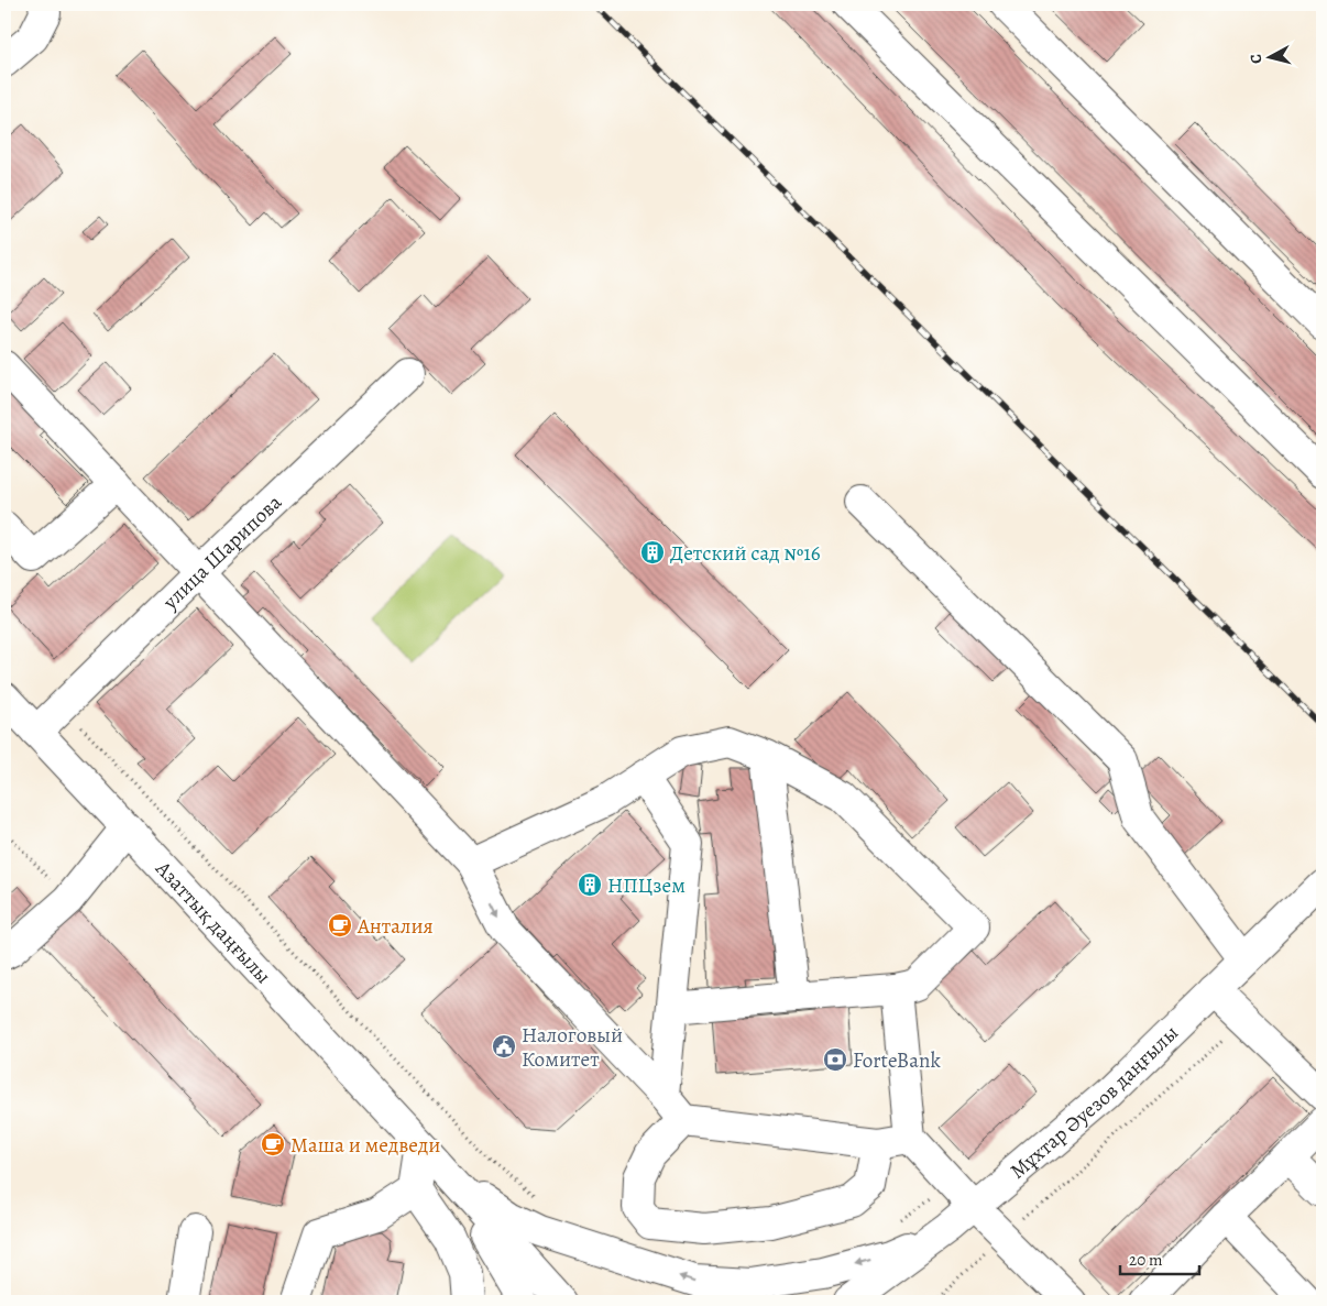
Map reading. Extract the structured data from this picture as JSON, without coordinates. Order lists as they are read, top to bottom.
{
  "streets": {
    "main road": ["улица Шарипова", "Азаттық даңғылы", "Мұхтар Әуезов даңғылы"]
  },
  "crossings": [
    ["улица Шарипова", "Азаттық даңғылы"]
  ],
  "places": {
    "building": ["Детский сад №16", "НПЦзем"],
    "cafe": ["Анталия", "Маша и медведи"],
    "public building": ["Налоговый Комитет"],
    "bank": ["ForteBank"]
  },
  "scale_bar": "20 m",
  "north": "left"
}
